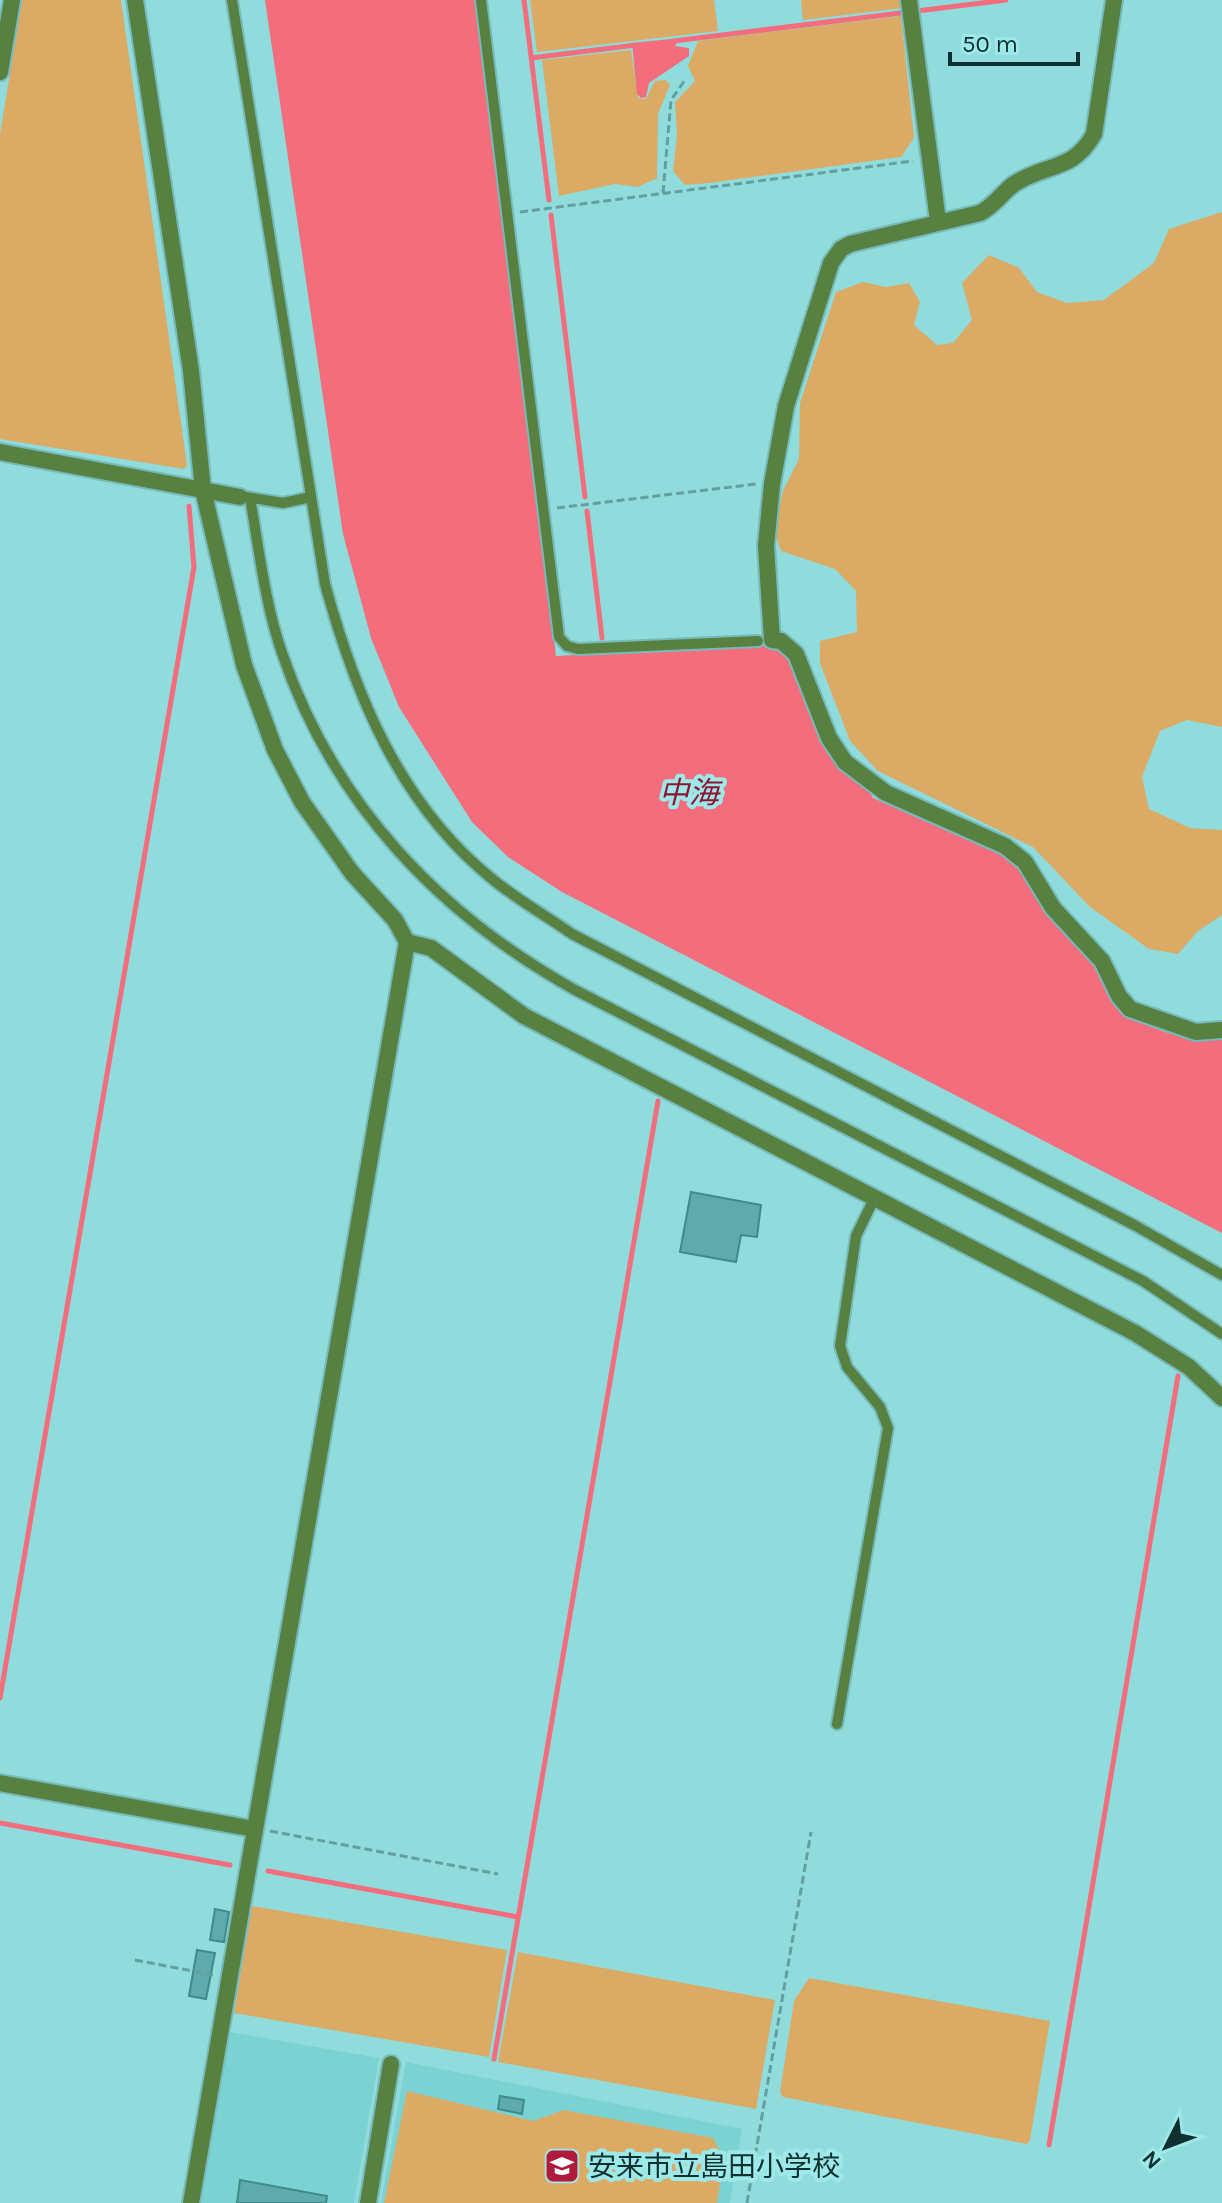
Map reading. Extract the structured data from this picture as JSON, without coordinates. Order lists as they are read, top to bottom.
{
  "water": ["中海"],
  "places": {
    "school or university": ["安来市立島田小学校"]
  },
  "scale_bar": "50 m",
  "north": "bottom left"
}
